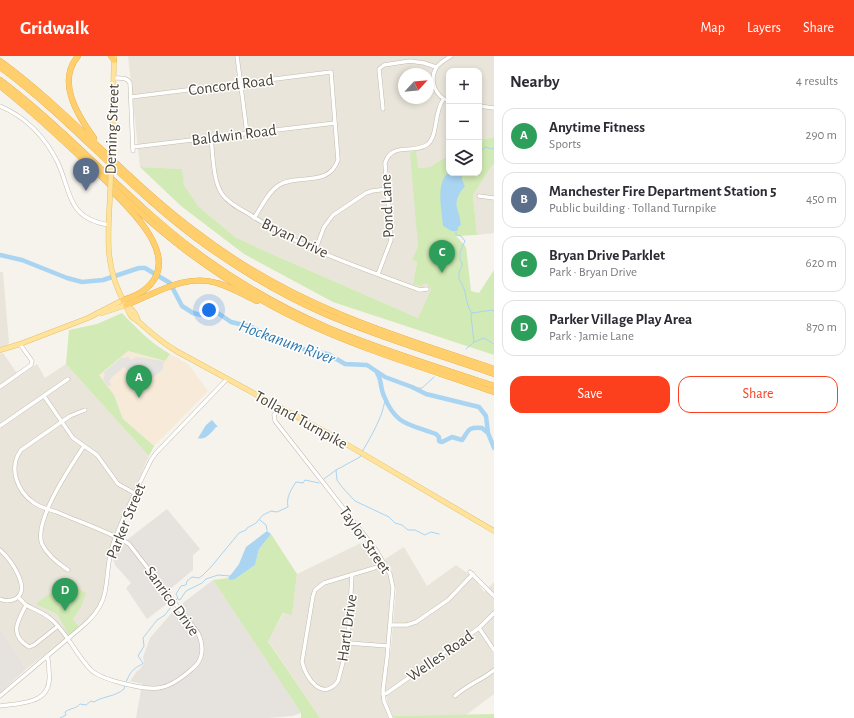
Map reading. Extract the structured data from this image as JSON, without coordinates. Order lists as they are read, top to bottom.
{
  "streets": {
    "main road": ["Deming Street", "Tolland Turnpike"],
    "street": [
      "Concord Road",
      "Baldwin Road",
      "Pond Lane",
      "Bryan Drive",
      "Parker Street",
      "Taylor Street",
      "Sanrico Drive",
      "Hartl Drive",
      "Welles Road"
    ]
  },
  "crossings": [
    ["Concord Road", "Baldwin Road"],
    ["Deming Street", "Tolland Turnpike"],
    ["Baldwin Road", "Bryan Drive"],
    ["Pond Lane", "Bryan Drive"],
    ["Tolland Turnpike", "Parker Street"],
    ["Tolland Turnpike", "Taylor Street"],
    ["Parker Street", "Sanrico Drive"],
    ["Taylor Street", "Hartl Drive"],
    ["Taylor Street", "Welles Road"]
  ],
  "water": ["Hockanum River"],
  "north": "top right",
  "page": {
    "header": "Gridwalk",
    "nav": ["Map", "Layers", "Share"],
    "heading": ["Nearby", "4 results"],
    "map_buttons": ["+", "−"],
    "list": [
      {
        "mark": "A",
        "name": "Anytime Fitness",
        "note": "Sports",
        "value": "290 m"
      },
      {
        "mark": "B",
        "name": "Manchester Fire Department Station 5",
        "note": "Public building · Tolland Turnpike",
        "value": "450 m"
      },
      {
        "mark": "C",
        "name": "Bryan Drive Parklet",
        "note": "Park · Bryan Drive",
        "value": "620 m"
      },
      {
        "mark": "D",
        "name": "Parker Village Play Area",
        "note": "Park · Jamie Lane",
        "value": "870 m"
      }
    ],
    "pins": [
      "B",
      "C",
      "A",
      "D"
    ],
    "buttons": ["Save", "Share"]
  }
}
